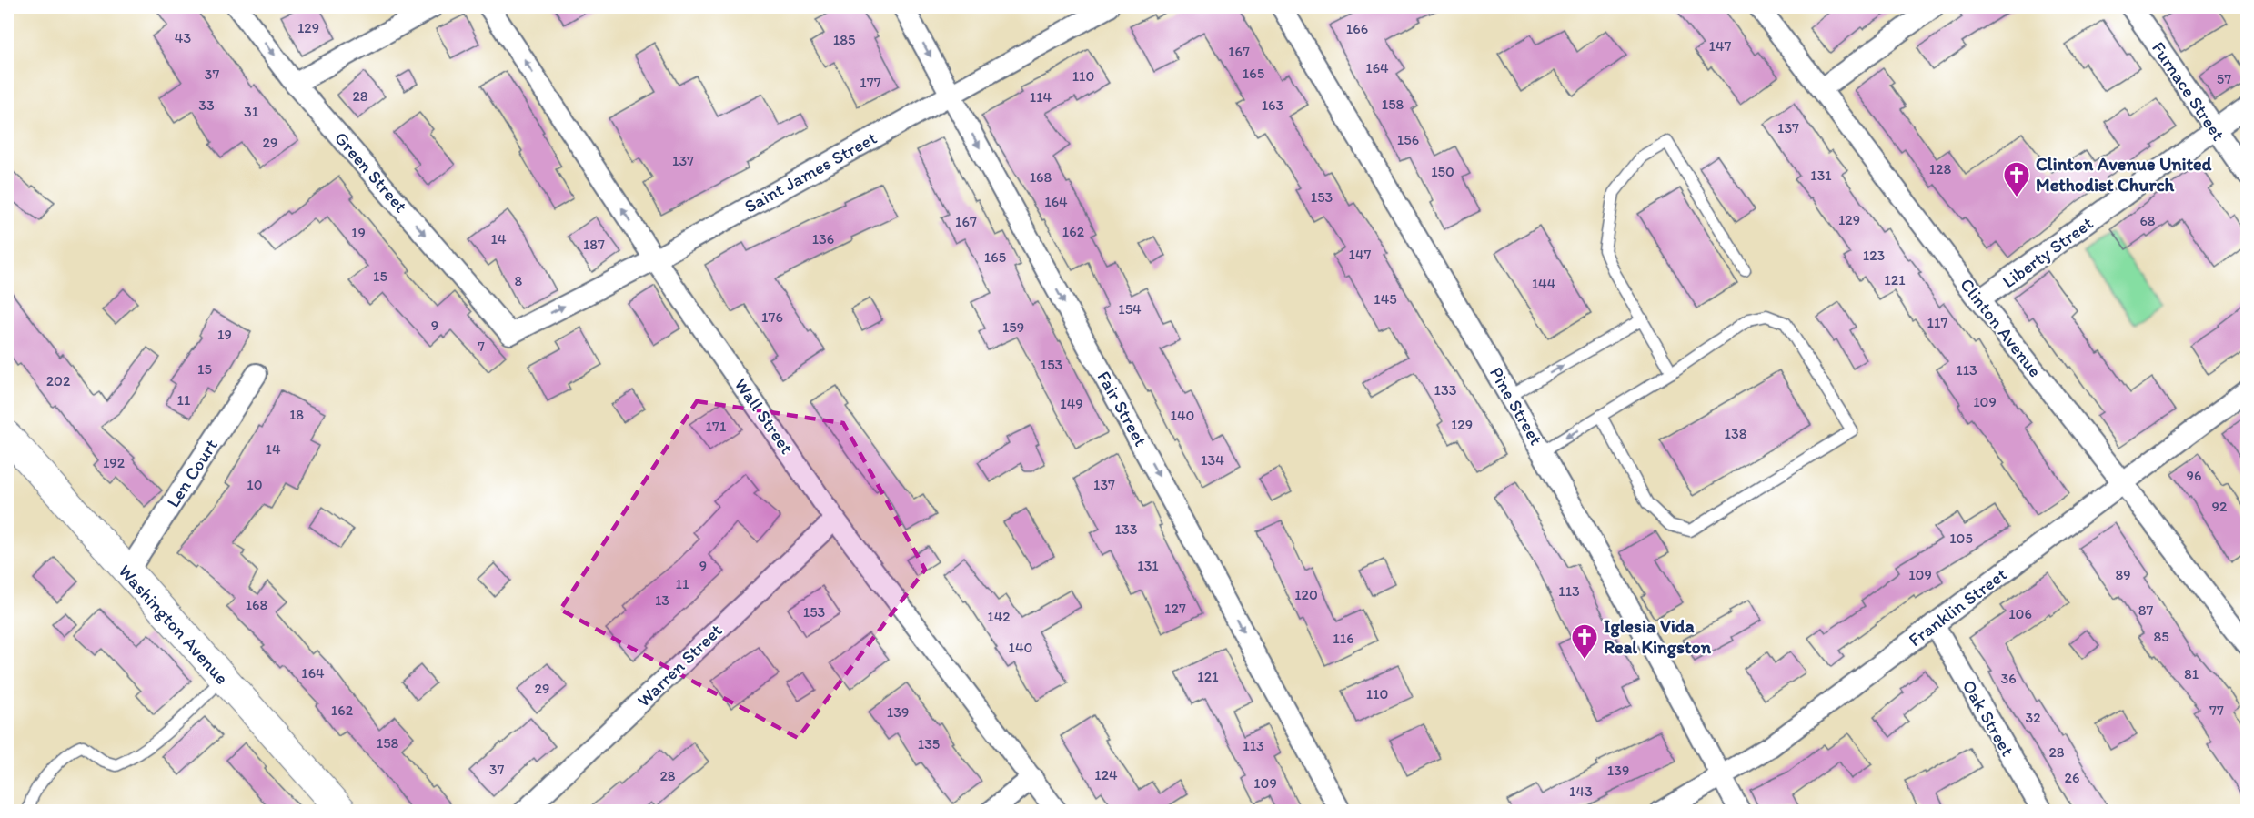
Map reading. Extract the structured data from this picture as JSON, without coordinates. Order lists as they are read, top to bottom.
{
  "streets": {
    "main road": ["Washington Avenue"],
    "street": [
      "Furnace Street",
      "Green Street",
      "Saint James Street",
      "Liberty Street",
      "Clinton Avenue",
      "Pine Street",
      "Fair Street",
      "Wall Street",
      "Len Court",
      "Franklin Street",
      "Warren Street",
      "Oak Street"
    ]
  },
  "crossings": [
    ["Furnace Street", "Liberty Street"],
    ["Green Street", "Saint James Street"],
    ["Saint James Street", "Fair Street"],
    ["Saint James Street", "Wall Street"],
    ["Liberty Street", "Clinton Avenue"],
    ["Clinton Avenue", "Franklin Street"],
    ["Pine Street", "Franklin Street"],
    ["Wall Street", "Warren Street"],
    ["Len Court", "Washington Avenue"],
    ["Franklin Street", "Oak Street"]
  ],
  "one_way": ["Green Street", "Fair Street"],
  "places": {
    "church": ["Clinton Avenue United Methodist Church", "Iglesia Vida Real Kingston"]
  },
  "house_numbers": [
    "129",
    "166",
    "43",
    "185",
    "147",
    "167",
    "164",
    "165",
    "37",
    "110",
    "57",
    "177",
    "28",
    "114",
    "158",
    "33",
    "163",
    "31",
    "137",
    "156",
    "29",
    "137",
    "128",
    "150",
    "131",
    "168",
    "153",
    "164",
    "129",
    "68",
    "167",
    "162",
    "19",
    "14",
    "136",
    "187",
    "147",
    "123",
    "165",
    "15",
    "121",
    "8",
    "144",
    "145",
    "154",
    "176",
    "117",
    "9",
    "159",
    "19",
    "7",
    "153",
    "15",
    "113",
    "202",
    "133",
    "11",
    "109",
    "149",
    "18",
    "140",
    "129",
    "171",
    "138",
    "14",
    "134",
    "192",
    "96",
    "10",
    "137",
    "92",
    "133",
    "105",
    "9",
    "131",
    "109",
    "89",
    "11",
    "113",
    "120",
    "13",
    "168",
    "127",
    "87",
    "153",
    "106",
    "142",
    "85",
    "116",
    "140",
    "164",
    "81",
    "121",
    "36",
    "29",
    "110",
    "162",
    "77",
    "139",
    "32",
    "158",
    "135",
    "113",
    "28",
    "37",
    "139",
    "124",
    "28",
    "26",
    "109",
    "143"
  ]
}
